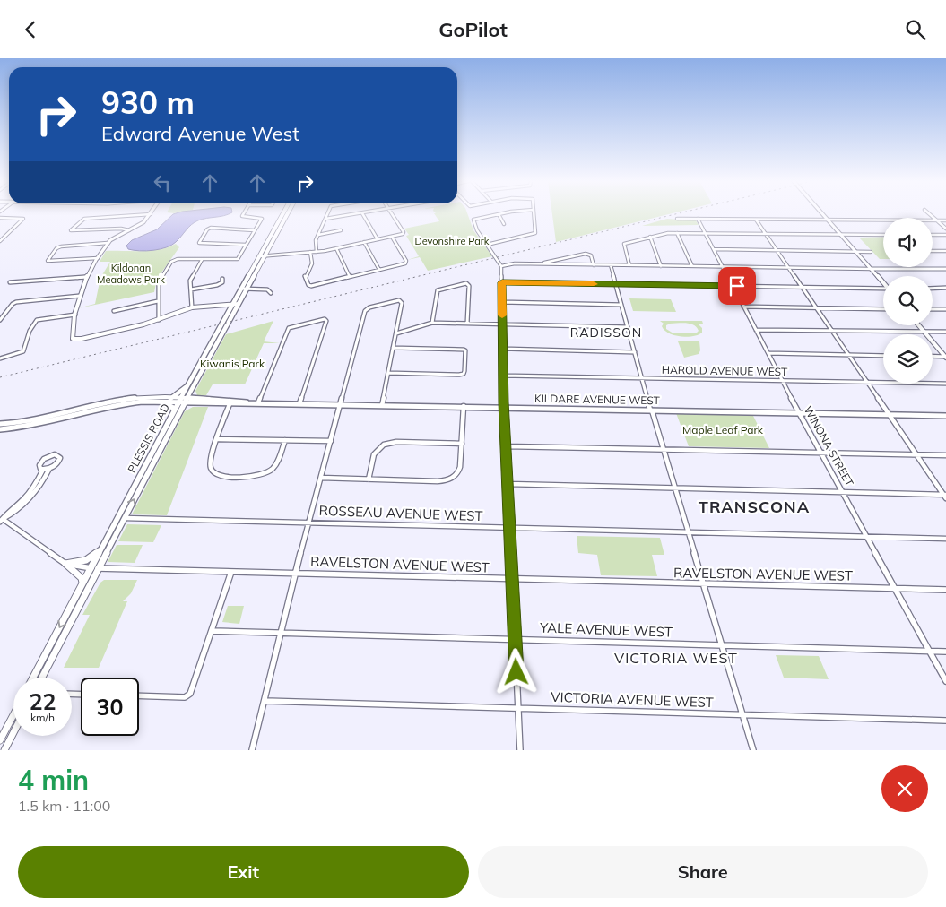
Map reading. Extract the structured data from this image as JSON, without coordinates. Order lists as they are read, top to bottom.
{
  "streets": {
    "main road": ["PLESSIS ROAD"],
    "street": [
      "HAROLD AVENUE WEST",
      "KILDARE AVENUE WEST",
      "WINONA STREET",
      "ROSSEAU AVENUE WEST",
      "RAVELSTON AVENUE WEST",
      "YALE AVENUE WEST",
      "VICTORIA AVENUE WEST"
    ]
  },
  "crossings": [
    ["HAROLD AVENUE WEST", "WINONA STREET"],
    ["KILDARE AVENUE WEST", "PLESSIS ROAD"],
    ["KILDARE AVENUE WEST", "WINONA STREET"],
    ["PLESSIS ROAD", "ROSSEAU AVENUE WEST"],
    ["PLESSIS ROAD", "RAVELSTON AVENUE WEST"],
    ["WINONA STREET", "ROSSEAU AVENUE WEST"],
    ["WINONA STREET", "RAVELSTON AVENUE WEST"],
    ["WINONA STREET", "YALE AVENUE WEST"]
  ],
  "districts": ["RADISSON", "TRANSCONA", "VICTORIA WEST"],
  "parks": [
    "Devonshire Park",
    "Kildonan Meadows Park",
    "Kiwanis Park",
    "Maple Leaf Park"
  ],
  "page": {
    "header": "GoPilot",
    "turn": ["930 m", "Edward Avenue West"],
    "speed": "22 km/h",
    "limit": "30",
    "heading": ["4 min", "1.5 km · 11:00"],
    "buttons": ["Exit", "Share"]
  }
}
